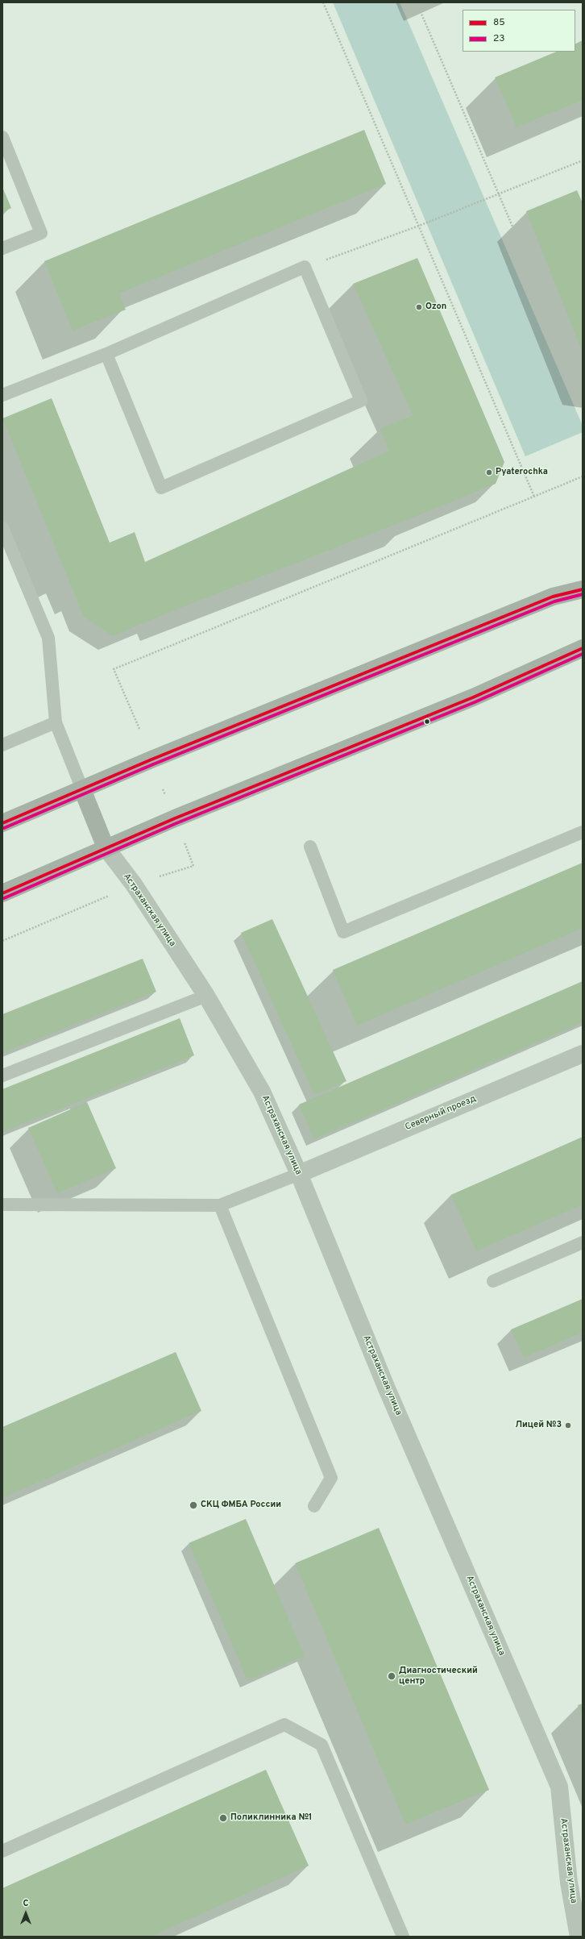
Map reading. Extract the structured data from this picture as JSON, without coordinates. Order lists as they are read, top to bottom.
{
  "streets": {
    "street": ["Астраханская улица", "Северный проезд"]
  },
  "crossings": [
    ["Астраханская улица", "Северный проезд"]
  ],
  "places": [
    "Ozon",
    "Pyaterochka",
    "Лицей №3",
    "СКЦ ФМБА России",
    "Диагностический центр",
    "Поликлинника №1"
  ],
  "lines": ["transit line 85", "transit line 23"],
  "legend": ["85", "23"],
  "north": "top"
}
